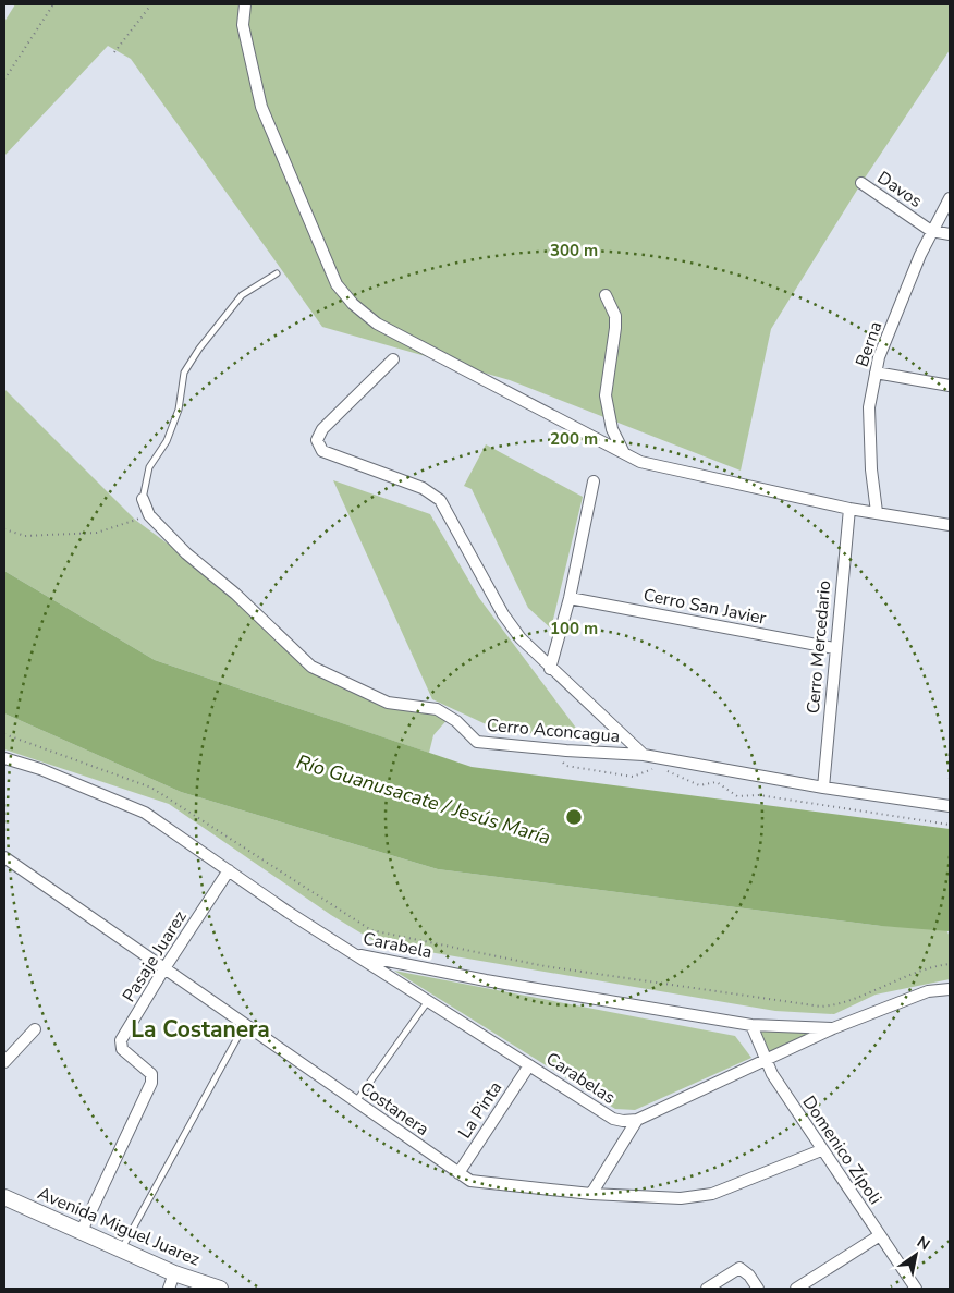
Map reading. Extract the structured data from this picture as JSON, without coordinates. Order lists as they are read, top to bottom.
{
  "streets": {
    "street": [
      "Davos",
      "Berna",
      "Cerro San Javier",
      "Cerro Mercedario",
      "Cerro Aconcagua",
      "Carabela",
      "Pasaje Juarez",
      "Carabelas",
      "Costanera",
      "La Pinta",
      "Domenico Zípoli",
      "Avenida Miguel Juarez"
    ]
  },
  "crossings": [
    ["Davos", "Berna"],
    ["Cerro San Javier", "Cerro Mercedario"],
    ["Cerro Mercedario", "Cerro Aconcagua"],
    ["Carabela", "Pasaje Juarez"],
    ["Carabela", "Carabelas"],
    ["Carabela", "Domenico Zípoli"],
    ["Pasaje Juarez", "Costanera"],
    ["Pasaje Juarez", "Avenida Miguel Juarez"],
    ["Carabelas", "La Pinta"],
    ["Carabelas", "Domenico Zípoli"],
    ["Costanera", "La Pinta"],
    ["Costanera", "Domenico Zípoli"]
  ],
  "districts": ["La Costanera"],
  "water": ["Río Guanusacate / Jesús María"],
  "north": "top right",
  "rings": ["300 m", "200 m", "100 m"]
}
